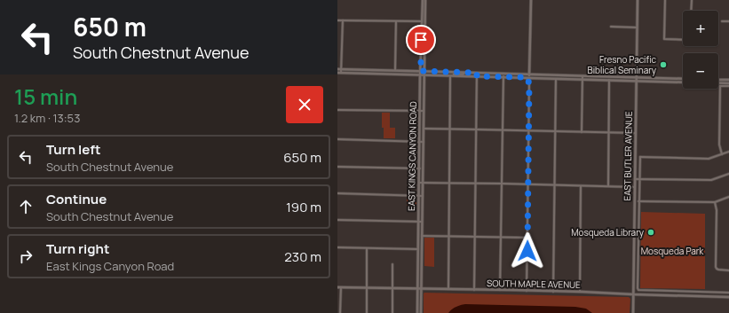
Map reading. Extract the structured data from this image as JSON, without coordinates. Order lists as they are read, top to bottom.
{
  "streets": {
    "main road": ["EAST KINGS CANYON ROAD", "EAST BUTLER AVENUE", "SOUTH MAPLE AVENUE"]
  },
  "crossings": [
    ["EAST KINGS CANYON ROAD", "SOUTH MAPLE AVENUE"],
    ["EAST BUTLER AVENUE", "SOUTH MAPLE AVENUE"]
  ],
  "parks": ["Mosqueda Park"],
  "places": ["Fresno Pacific Biblical Seminary", "Mosqueda Library"],
  "page": {
    "turn": ["650 m", "South Chestnut Avenue"],
    "map_buttons": ["+", "−"],
    "heading": ["15 min", "1.2 km · 13:53"],
    "list": [
      {
        "name": "Turn left",
        "note": "South Chestnut Avenue",
        "value": "650 m"
      },
      {
        "name": "Continue",
        "note": "South Chestnut Avenue",
        "value": "190 m"
      },
      {
        "name": "Turn right",
        "note": "East Kings Canyon Road",
        "value": "230 m"
      }
    ]
  }
}
